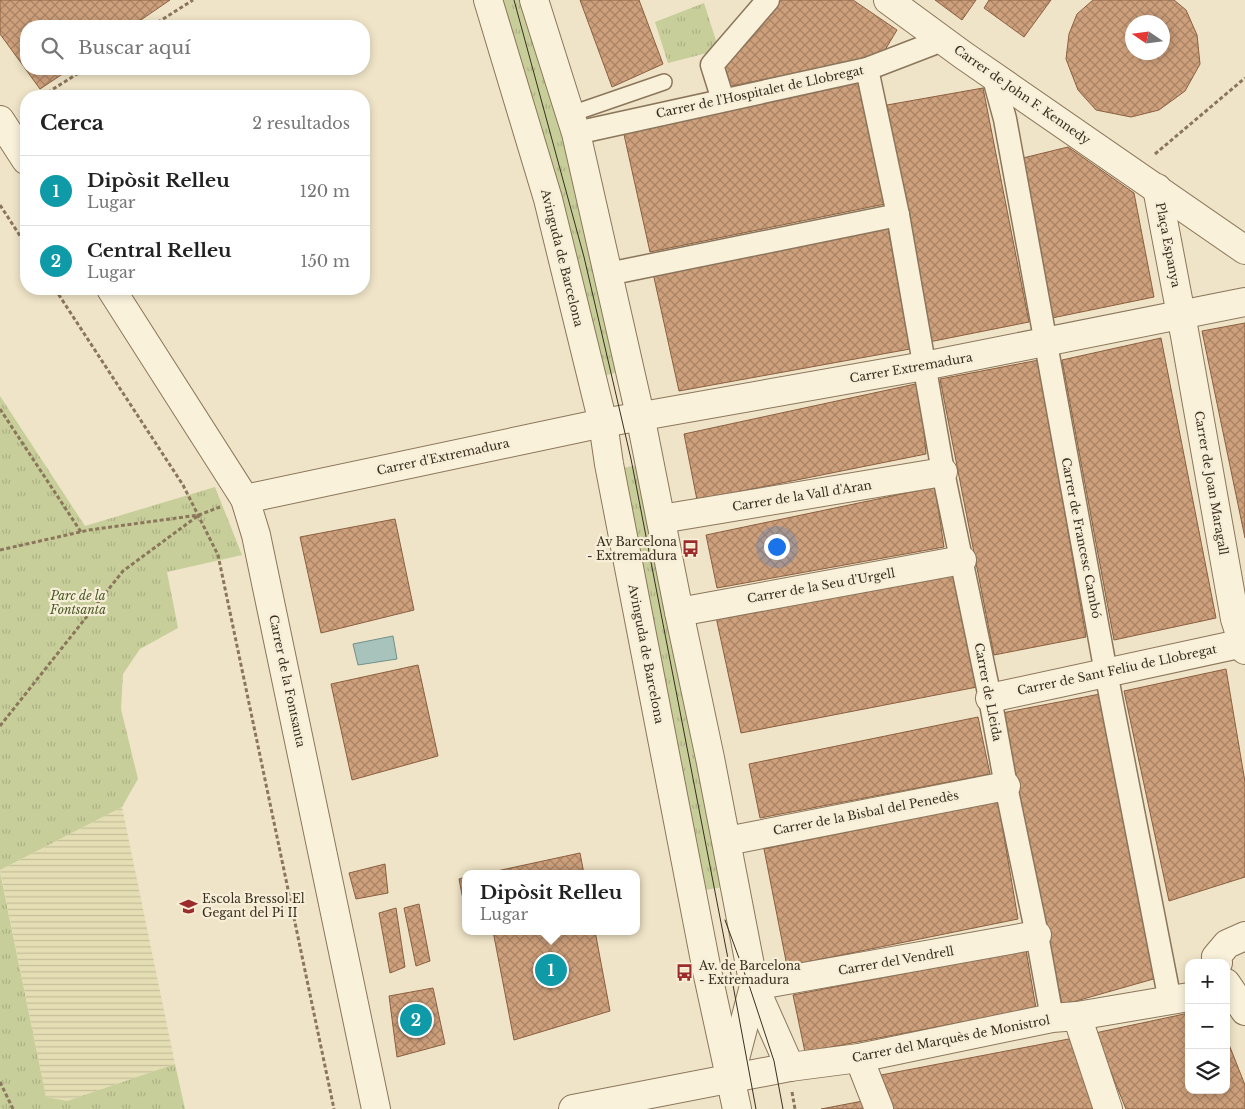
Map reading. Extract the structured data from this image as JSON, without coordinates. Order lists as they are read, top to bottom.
{
  "streets": {
    "street": [
      "Carrer de l'Hospitalet de Llobregat",
      "Carrer de John F. Kennedy",
      "Plaça Espanya",
      "Avinguda de Barcelona",
      "Carrer Extremadura",
      "Carrer d'Extremadura",
      "Carrer de Joan Maragall",
      "Carrer de la Vall d'Aran",
      "Carrer de Francesc Cambó",
      "Carrer de la Seu d'Urgell",
      "Carrer de Sant Feliu de Llobregat",
      "Carrer de la Fontsanta",
      "Carrer de Lleida",
      "Carrer de la Bisbal del Penedès",
      "Carrer del Vendrell",
      "Carrer del Marquès de Monistrol"
    ]
  },
  "crossings": [
    ["Carrer de l'Hospitalet de Llobregat", "Carrer de John F. Kennedy"],
    ["Carrer de l'Hospitalet de Llobregat", "Carrer de Lleida"],
    ["Carrer de John F. Kennedy", "Plaça Espanya"],
    ["Carrer de John F. Kennedy", "Carrer de Francesc Cambó"],
    ["Plaça Espanya", "Carrer Extremadura"],
    ["Plaça Espanya", "Carrer de Joan Maragall"],
    ["Avinguda de Barcelona", "Carrer d'Extremadura"],
    ["Avinguda de Barcelona", "Carrer del Marquès de Monistrol"],
    ["Carrer Extremadura", "Carrer d'Extremadura"],
    ["Carrer Extremadura", "Carrer de Joan Maragall"],
    ["Carrer Extremadura", "Carrer de Francesc Cambó"],
    ["Carrer Extremadura", "Carrer de Lleida"],
    ["Carrer d'Extremadura", "Carrer de la Fontsanta"],
    ["Carrer de Joan Maragall", "Carrer de Sant Feliu de Llobregat"],
    ["Carrer de la Vall d'Aran", "Carrer de Lleida"],
    ["Carrer de Francesc Cambó", "Carrer de Sant Feliu de Llobregat"],
    ["Carrer de Francesc Cambó", "Carrer del Marquès de Monistrol"],
    ["Carrer de la Seu d'Urgell", "Carrer de Lleida"],
    ["Carrer de Sant Feliu de Llobregat", "Carrer de Lleida"],
    ["Carrer de Lleida", "Carrer de la Bisbal del Penedès"],
    ["Carrer de Lleida", "Carrer del Vendrell"],
    ["Carrer de Lleida", "Carrer del Marquès de Monistrol"]
  ],
  "parks": ["Parc de la Fontsanta"],
  "places": {
    "bus stop": ["Av Barcelona - Extremadura", "Av. de Barcelona - Extremadura"],
    "school or university": ["Escola Bressol El Gegant del Pi II"]
  },
  "north": "left",
  "page": {
    "search": "Buscar aquí",
    "heading": ["Cerca", "2 resultados"],
    "list": [
      {
        "mark": "1",
        "name": "Dipòsit Relleu",
        "note": "Lugar",
        "value": "120 m"
      },
      {
        "mark": "2",
        "name": "Central Relleu",
        "note": "Lugar",
        "value": "150 m"
      }
    ],
    "popup": ["Dipòsit Relleu", "Lugar"],
    "pins": ["1", "2"],
    "map_buttons": ["+", "−"]
  }
}
